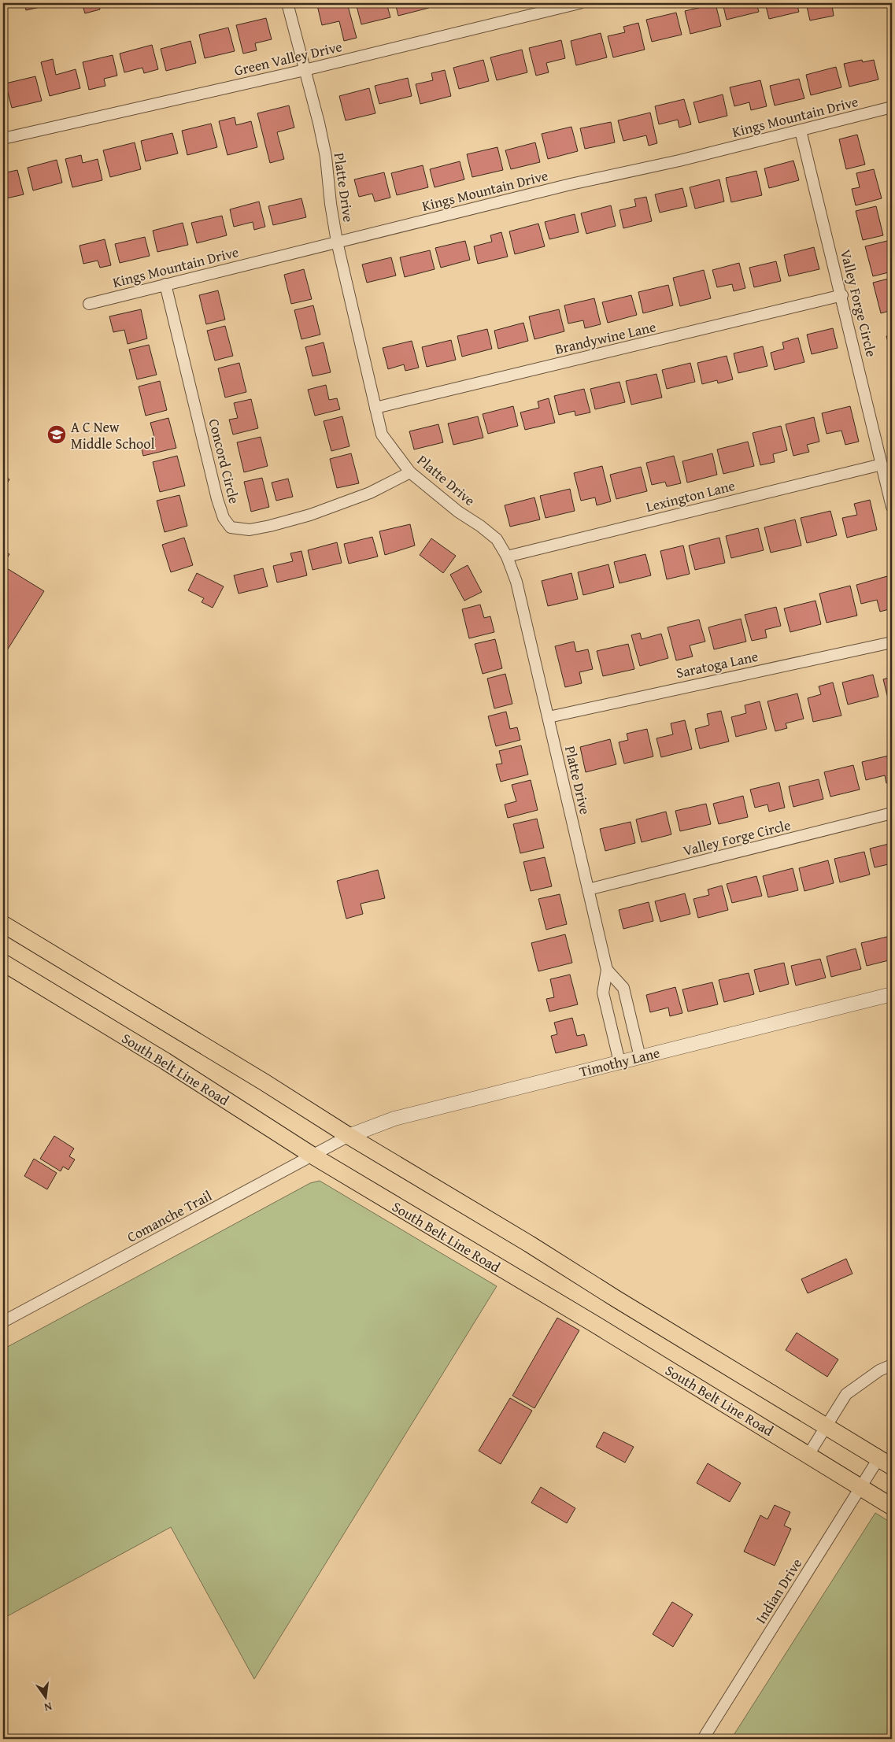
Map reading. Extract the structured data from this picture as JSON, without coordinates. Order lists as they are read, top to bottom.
{
  "streets": {
    "main road": ["South Belt Line Road"],
    "street": [
      "Green Valley Drive",
      "Kings Mountain Drive",
      "Platte Drive",
      "Valley Forge Circle",
      "Brandywine Lane",
      "Concord Circle",
      "Lexington Lane",
      "Saratoga Lane",
      "Timothy Lane",
      "Comanche Trail",
      "Indian Drive"
    ]
  },
  "crossings": [
    ["Green Valley Drive", "Platte Drive"],
    ["Kings Mountain Drive", "Platte Drive"],
    ["Kings Mountain Drive", "Valley Forge Circle"],
    ["Kings Mountain Drive", "Concord Circle"],
    ["Platte Drive", "Valley Forge Circle"],
    ["Platte Drive", "Brandywine Lane"],
    ["Platte Drive", "Concord Circle"],
    ["Platte Drive", "Lexington Lane"],
    ["Platte Drive", "Saratoga Lane"],
    ["Platte Drive", "Timothy Lane"],
    ["Valley Forge Circle", "Brandywine Lane"],
    ["Valley Forge Circle", "Lexington Lane"],
    ["Timothy Lane", "Comanche Trail"],
    ["South Belt Line Road", "Comanche Trail"],
    ["South Belt Line Road", "Indian Drive"]
  ],
  "places": {
    "school or university": ["A C New Middle School"]
  },
  "north": "bottom"
}
